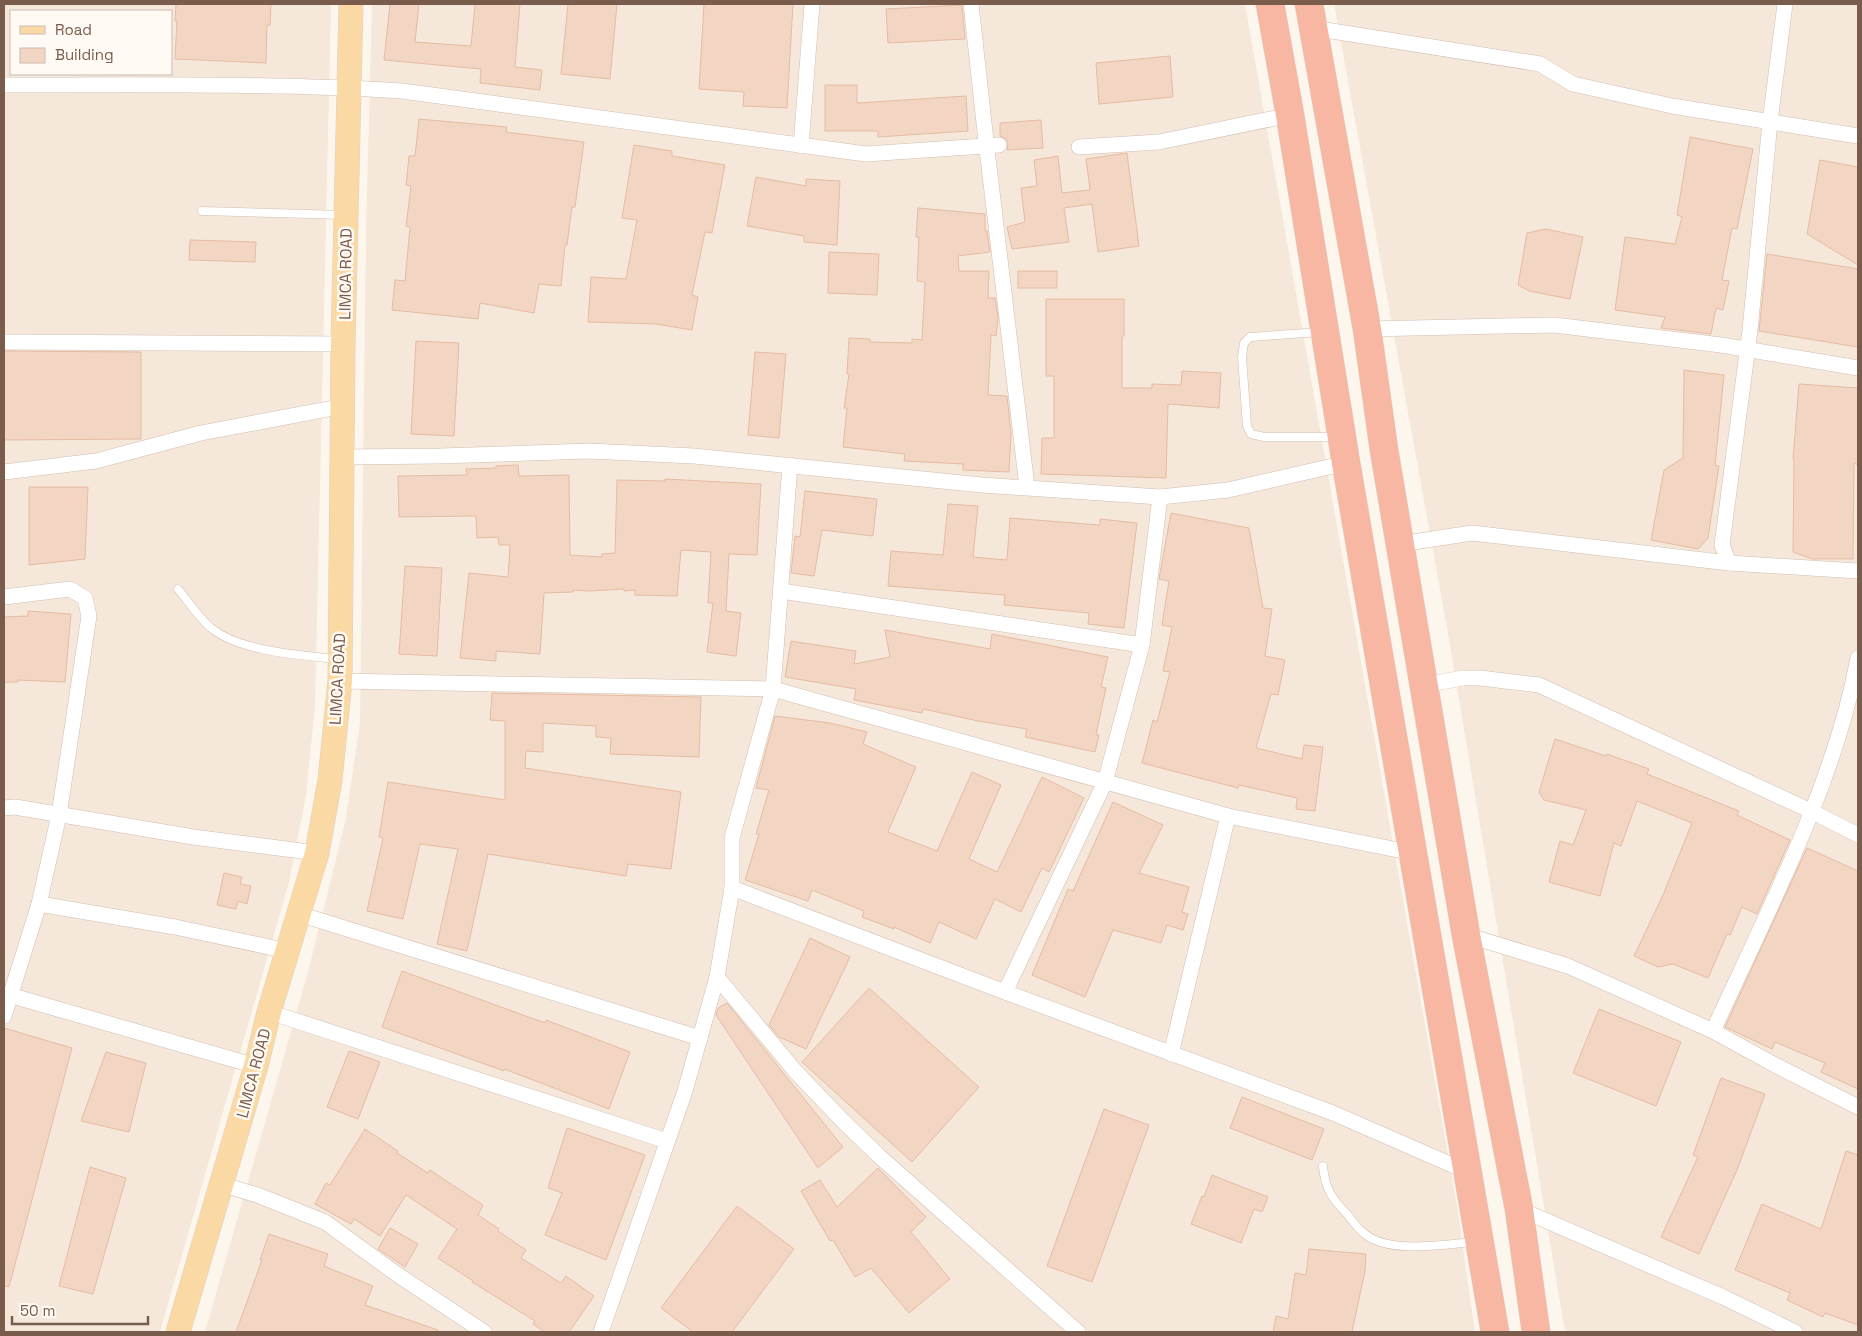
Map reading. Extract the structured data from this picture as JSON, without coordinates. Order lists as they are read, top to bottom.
{
  "streets": {
    "main road": ["LIMCA ROAD"]
  },
  "legend": ["Road", "Building"],
  "scale_bar": "50 m"
}
